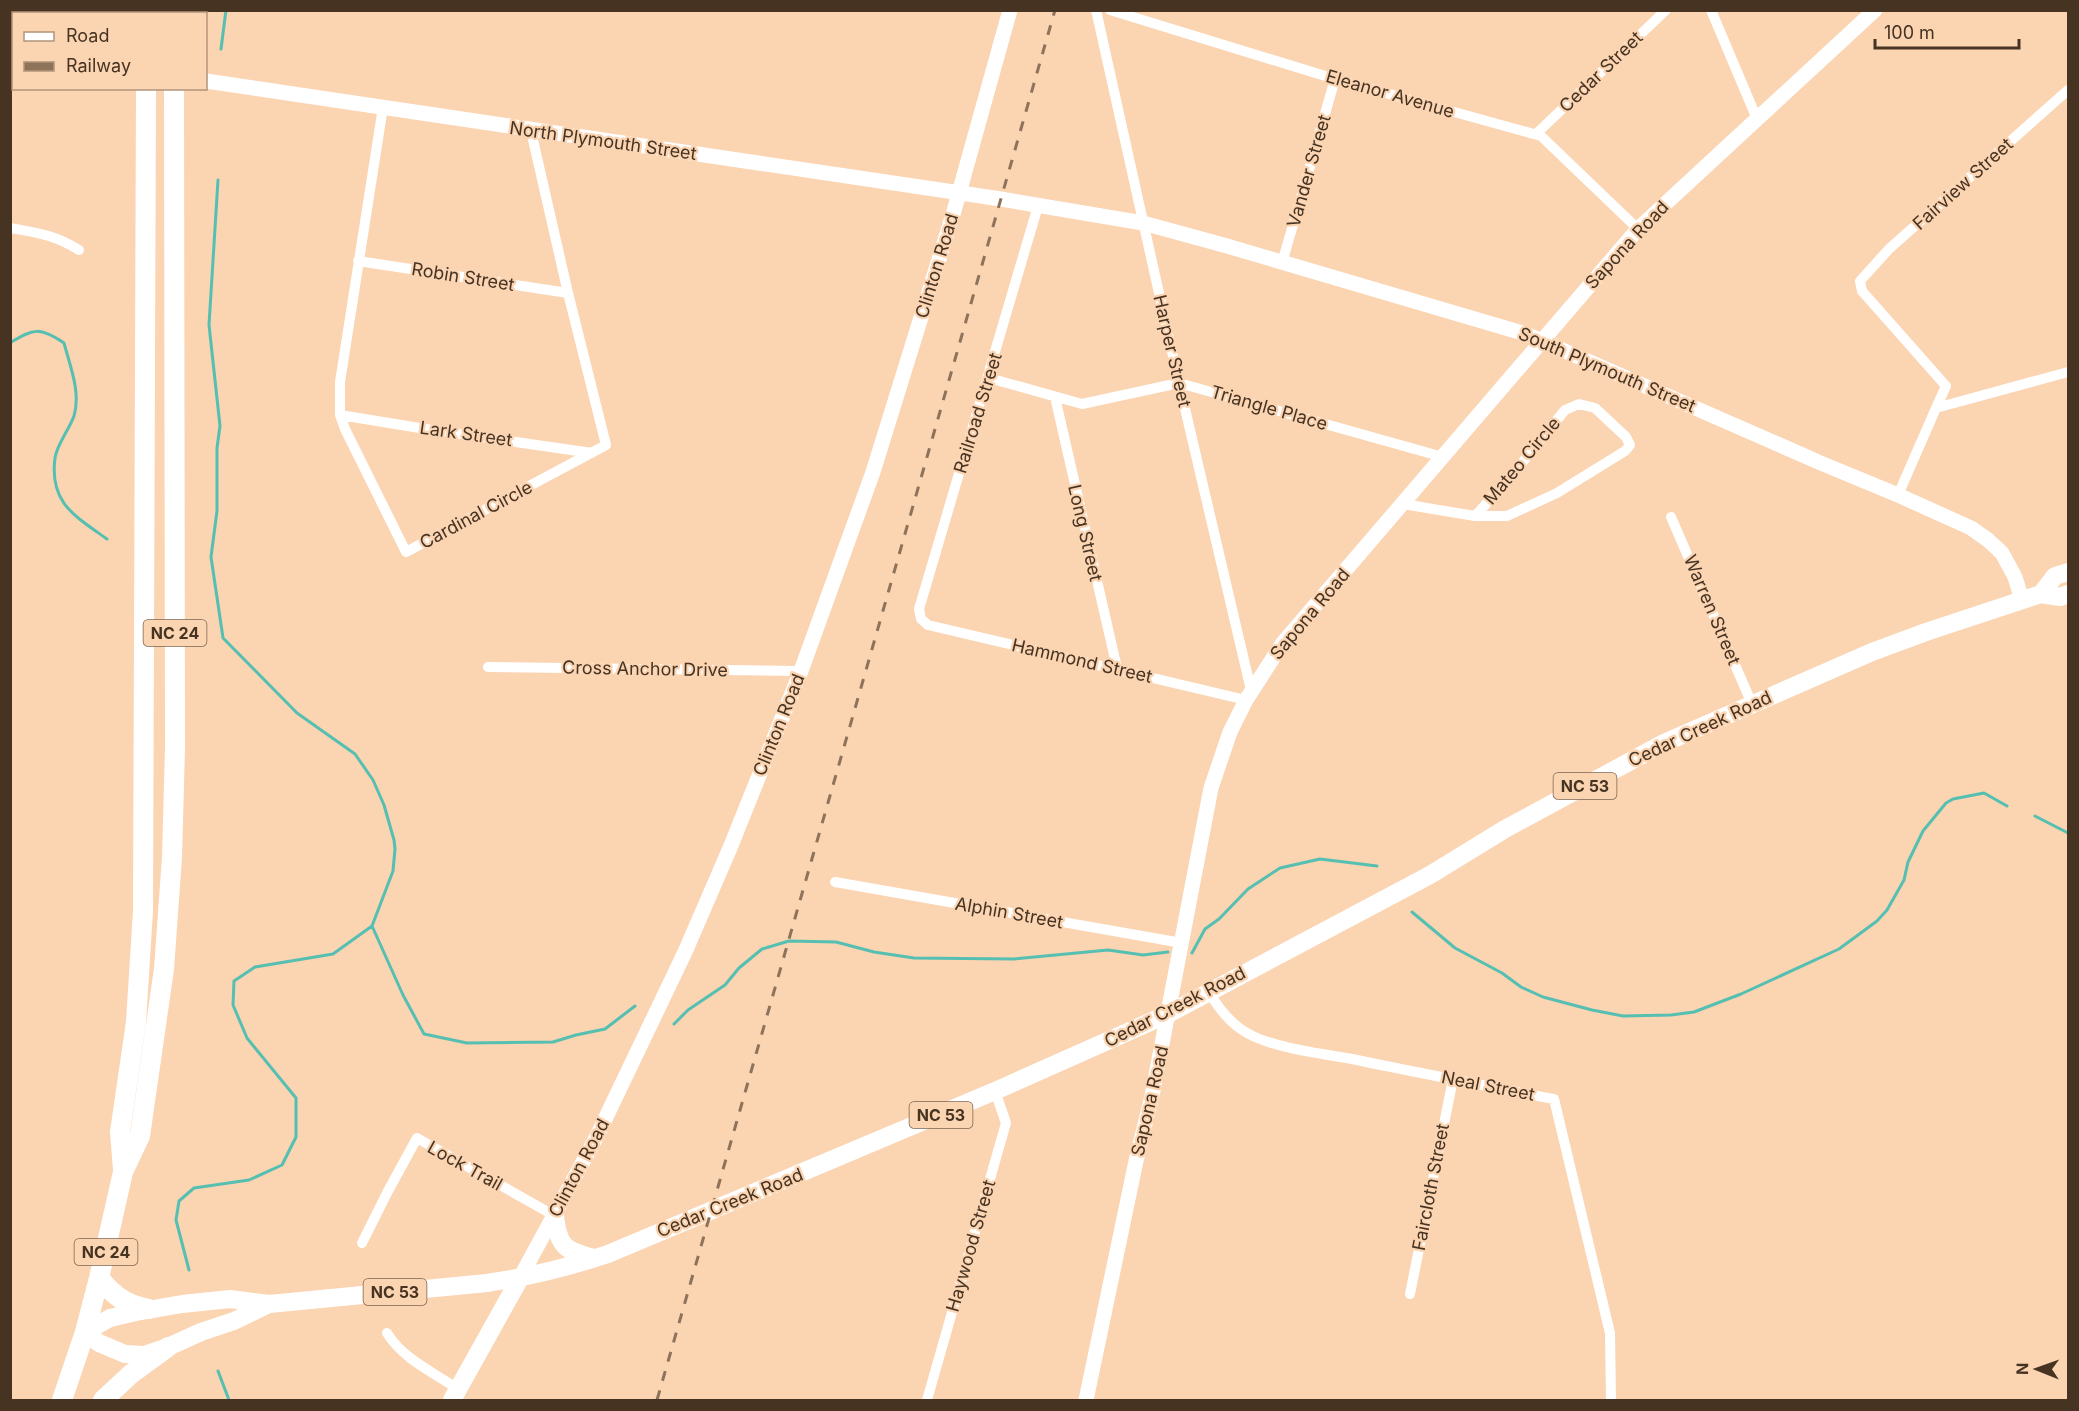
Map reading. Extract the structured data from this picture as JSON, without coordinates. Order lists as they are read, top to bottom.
{
  "streets": {
    "highway": ["NC 24"],
    "main road": ["Clinton Road", "Cedar Creek Road", "NC 53"],
    "street": [
      "Cedar Street",
      "Eleanor Avenue",
      "North Plymouth Street",
      "Vander Street",
      "Fairview Street",
      "Sapona Road",
      "Robin Street",
      "Harper Street",
      "South Plymouth Street",
      "Triangle Place",
      "Railroad Street",
      "Lark Street",
      "Mateo Circle",
      "Cardinal Circle",
      "Long Street",
      "Warren Street",
      "Hammond Street",
      "Cross Anchor Drive",
      "Alphin Street",
      "Neal Street",
      "Lock Trail",
      "Faircloth Street",
      "Haywood Street"
    ]
  },
  "crossings": [
    ["Cedar Street", "Eleanor Avenue"],
    ["Eleanor Avenue", "Vander Street"],
    ["Eleanor Avenue", "Sapona Road"],
    ["North Plymouth Street", "Clinton Road"],
    ["North Plymouth Street", "South Plymouth Street"],
    ["North Plymouth Street", "Cardinal Circle"],
    ["Vander Street", "South Plymouth Street"],
    ["Sapona Road", "Harper Street"],
    ["Sapona Road", "South Plymouth Street"],
    ["Sapona Road", "Triangle Place"],
    ["Sapona Road", "Mateo Circle"],
    ["Sapona Road", "Hammond Street"],
    ["Sapona Road", "Cedar Creek Road"],
    ["Sapona Road", "Alphin Street"],
    ["Clinton Road", "Cross Anchor Drive"],
    ["Clinton Road", "Cedar Creek Road"],
    ["Clinton Road", "Lock Trail"],
    ["Robin Street", "Cardinal Circle"],
    ["Harper Street", "South Plymouth Street"],
    ["Harper Street", "Triangle Place"],
    ["Harper Street", "Hammond Street"],
    ["South Plymouth Street", "Railroad Street"],
    ["South Plymouth Street", "Cedar Creek Road"],
    ["Triangle Place", "Railroad Street"],
    ["Triangle Place", "Long Street"],
    ["Railroad Street", "Hammond Street"],
    ["Lark Street", "Cardinal Circle"],
    ["Long Street", "Hammond Street"],
    ["Warren Street", "Cedar Creek Road"],
    ["NC 24", "Cedar Creek Road"],
    ["Cedar Creek Road", "Neal Street"],
    ["Cedar Creek Road", "Haywood Street"],
    ["Neal Street", "Faircloth Street"]
  ],
  "legend": ["Road", "Railway"],
  "scale_bar": "100 m",
  "north": "left"
}
